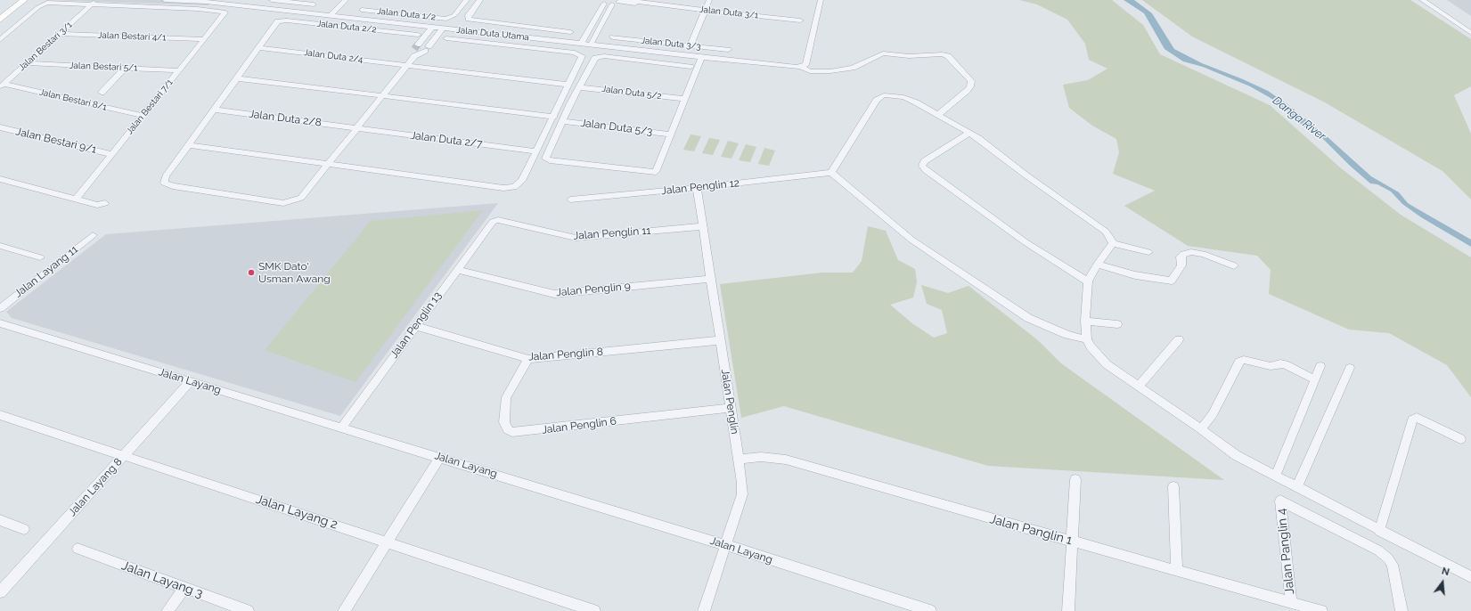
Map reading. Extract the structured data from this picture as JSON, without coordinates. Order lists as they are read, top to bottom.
{
  "streets": {
    "street": [
      "Jalan Duta 3/1",
      "Jalan Duta 1/2",
      "Jalan Duta 2/2",
      "Jalan Duta Utama",
      "Jalan Bestari 4/1",
      "Jalan Duta 3/3",
      "Jalan Bestari 3/1",
      "Jalan Duta 2/4",
      "Jalan Bestari 5/1",
      "Jalan Duta 5/2",
      "Jalan Bestari 8/1",
      "Jalan Bestari 7/1",
      "Jalan Duta 2/8",
      "Jalan Duta 5/3",
      "Jalan Duta 2/7",
      "Jalan Bestari 9/1",
      "Jalan Penglin 12",
      "Jalan Penglin 11",
      "Jalan Layang 11",
      "Jalan Penglin 9",
      "Jalan Penglin 13",
      "Jalan Penglin 8",
      "Jalan Layang",
      "Jalan Penglin",
      "Jalan Penglin 6",
      "Jalan Layang 8",
      "Jalan Layang 2",
      "Jalan Panglin 1",
      "Jalan Panglin 4",
      "Jalan Layang 3"
    ]
  },
  "crossings": [
    ["Jalan Duta 2/2", "Jalan Duta 2/4"],
    ["Jalan Bestari 4/1", "Jalan Bestari 3/1"],
    ["Jalan Bestari 4/1", "Jalan Bestari 7/1"],
    ["Jalan Bestari 3/1", "Jalan Bestari 5/1"],
    ["Jalan Bestari 3/1", "Jalan Bestari 8/1"],
    ["Jalan Bestari 3/1", "Jalan Bestari 7/1"],
    ["Jalan Bestari 5/1", "Jalan Bestari 7/1"],
    ["Jalan Bestari 8/1", "Jalan Bestari 7/1"],
    ["Jalan Bestari 7/1", "Jalan Bestari 9/1"],
    ["Jalan Duta 2/8", "Jalan Duta 2/7"],
    ["Jalan Penglin 12", "Jalan Penglin"],
    ["Jalan Penglin 11", "Jalan Penglin 13"],
    ["Jalan Penglin 11", "Jalan Penglin"],
    ["Jalan Penglin 9", "Jalan Penglin 13"],
    ["Jalan Penglin 9", "Jalan Penglin"],
    ["Jalan Penglin 13", "Jalan Penglin 8"],
    ["Jalan Penglin 13", "Jalan Layang"],
    ["Jalan Penglin 8", "Jalan Penglin"],
    ["Jalan Penglin 8", "Jalan Penglin 6"],
    ["Jalan Layang", "Jalan Penglin"],
    ["Jalan Layang", "Jalan Layang 8"],
    ["Jalan Penglin", "Jalan Penglin 6"],
    ["Jalan Penglin", "Jalan Panglin 1"],
    ["Jalan Layang 8", "Jalan Layang 2"],
    ["Jalan Panglin 1", "Jalan Panglin 4"]
  ],
  "water": ["Danga River"],
  "places": ["SMK Dato' Usman Awang"],
  "north": "top"
}
